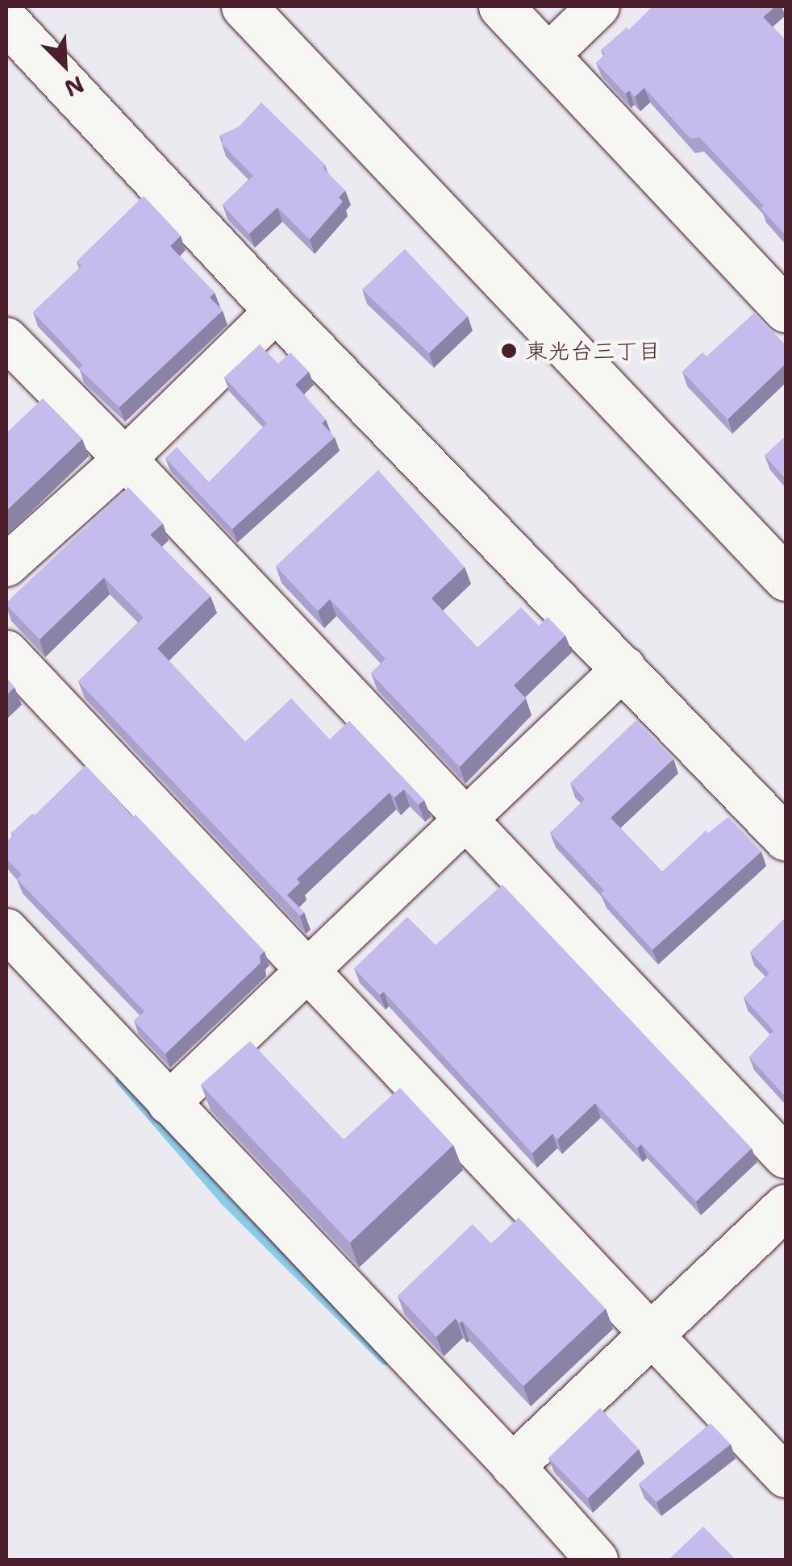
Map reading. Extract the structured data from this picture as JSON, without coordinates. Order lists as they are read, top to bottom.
{
  "places": ["東光台三丁目"],
  "north": "bottom right"
}
